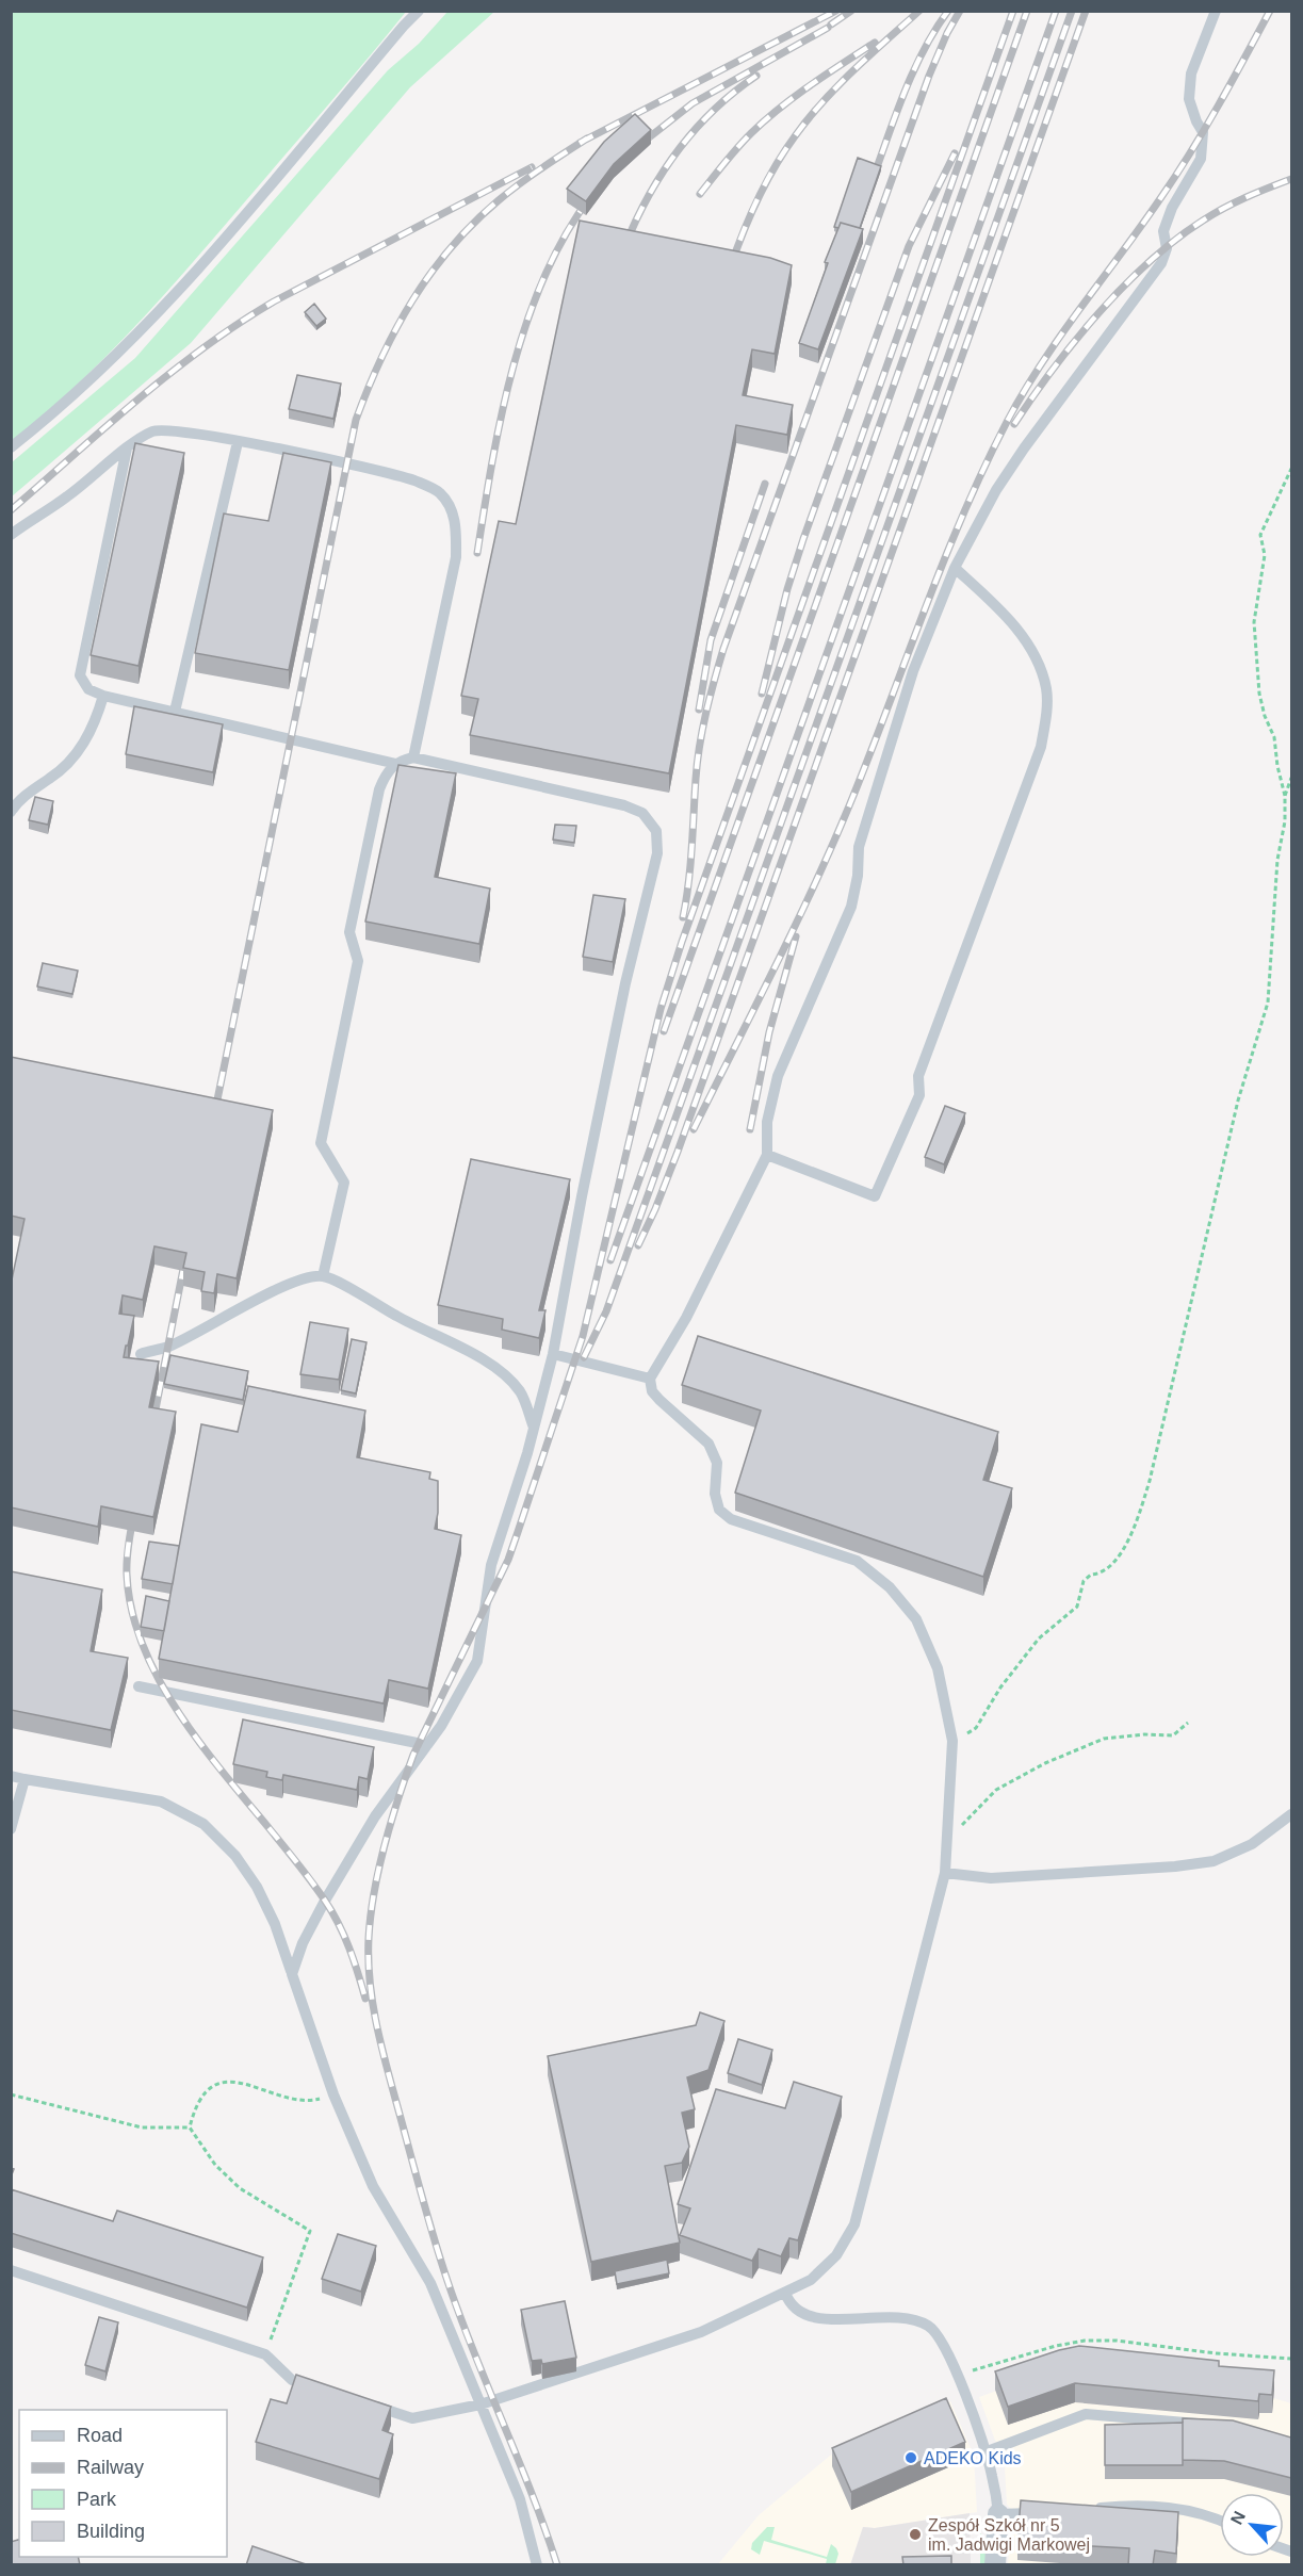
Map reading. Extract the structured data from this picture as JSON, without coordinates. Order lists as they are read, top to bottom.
{
  "places": ["ADEKO Kids", "Zespół Szkół nr 5 im. Jadwigi Markowej"],
  "legend": [
    "Road",
    "Railway",
    "Park",
    "Building"
  ],
  "north": "top left"
}
